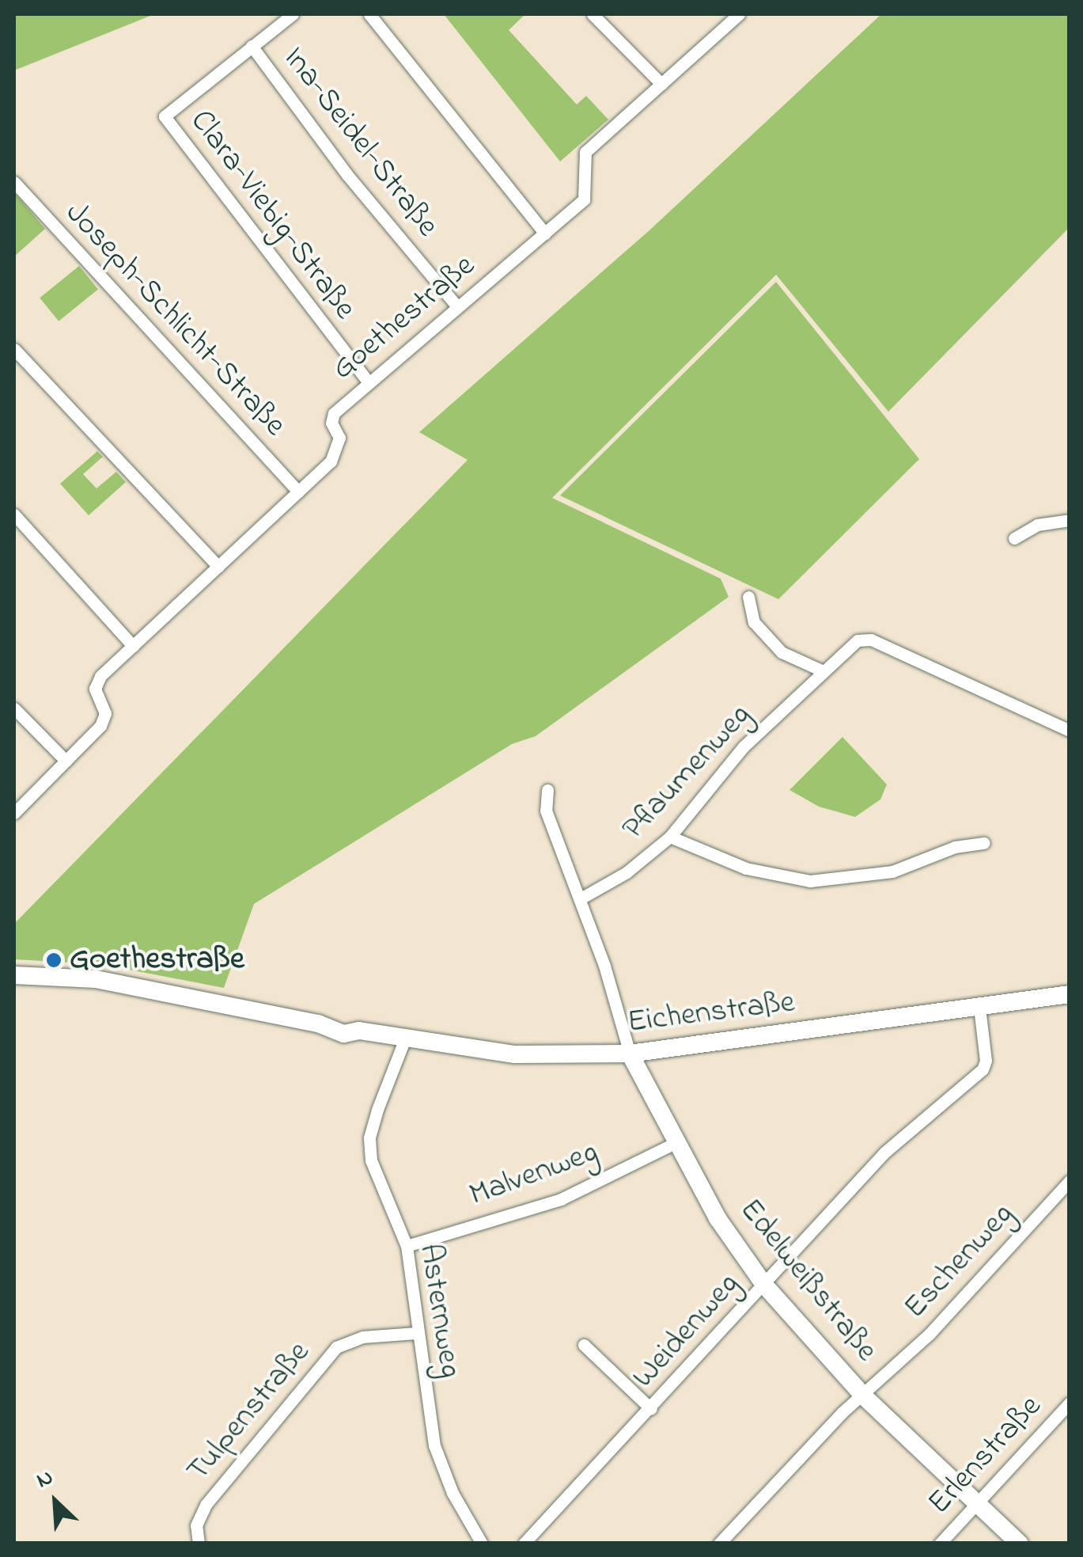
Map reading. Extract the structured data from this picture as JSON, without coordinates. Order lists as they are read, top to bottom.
{
  "streets": {
    "street": [
      "Ina-Seidel-Straße",
      "Clara-Viebig-Straße",
      "Goethestraße",
      "Joseph-Schlicht-Straße",
      "Pflaumenweg",
      "Eichenstraße",
      "Malvenweg",
      "Eschenweg",
      "Edelweißstraße",
      "Asternweg",
      "Weidenweg",
      "Tulpenstraße",
      "Erlenstraße"
    ]
  },
  "crossings": [
    ["Ina-Seidel-Straße", "Clara-Viebig-Straße"],
    ["Ina-Seidel-Straße", "Goethestraße"],
    ["Clara-Viebig-Straße", "Goethestraße"],
    ["Goethestraße", "Joseph-Schlicht-Straße"],
    ["Eichenstraße", "Edelweißstraße"],
    ["Eichenstraße", "Asternweg"],
    ["Eichenstraße", "Weidenweg"],
    ["Malvenweg", "Edelweißstraße"],
    ["Malvenweg", "Asternweg"],
    ["Eschenweg", "Edelweißstraße"],
    ["Edelweißstraße", "Weidenweg"],
    ["Edelweißstraße", "Erlenstraße"],
    ["Asternweg", "Tulpenstraße"]
  ],
  "places": ["Goethestraße"],
  "north": "top left"
}
